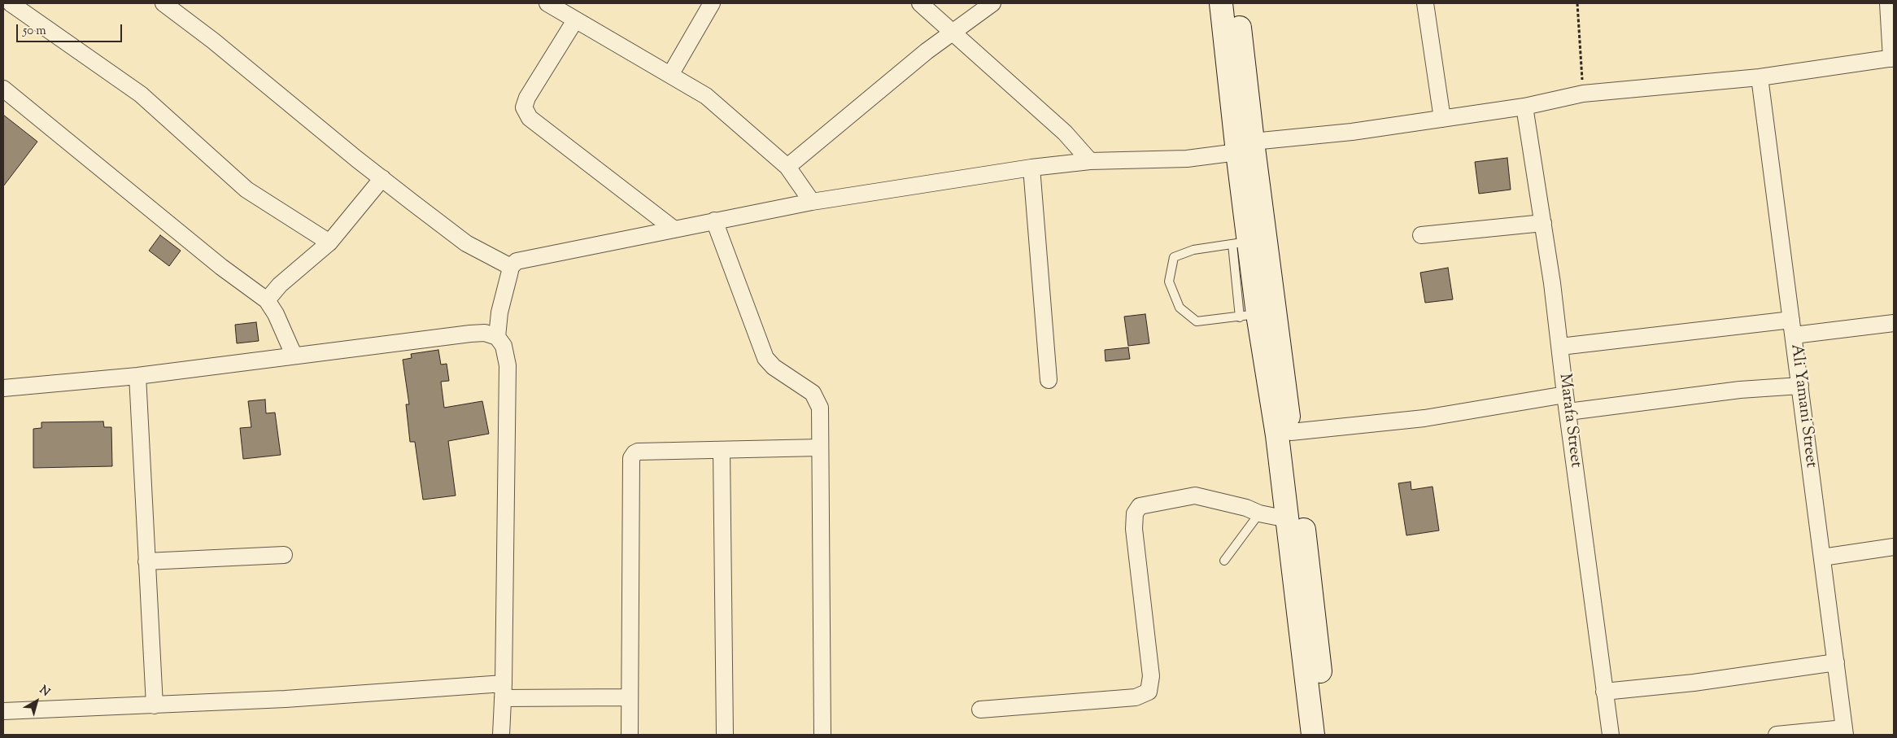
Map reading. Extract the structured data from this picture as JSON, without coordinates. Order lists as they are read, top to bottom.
{
  "streets": {
    "street": ["Ali Yamani Street", "Marafa Street"]
  },
  "scale_bar": "50 m",
  "north": "top right"
}
